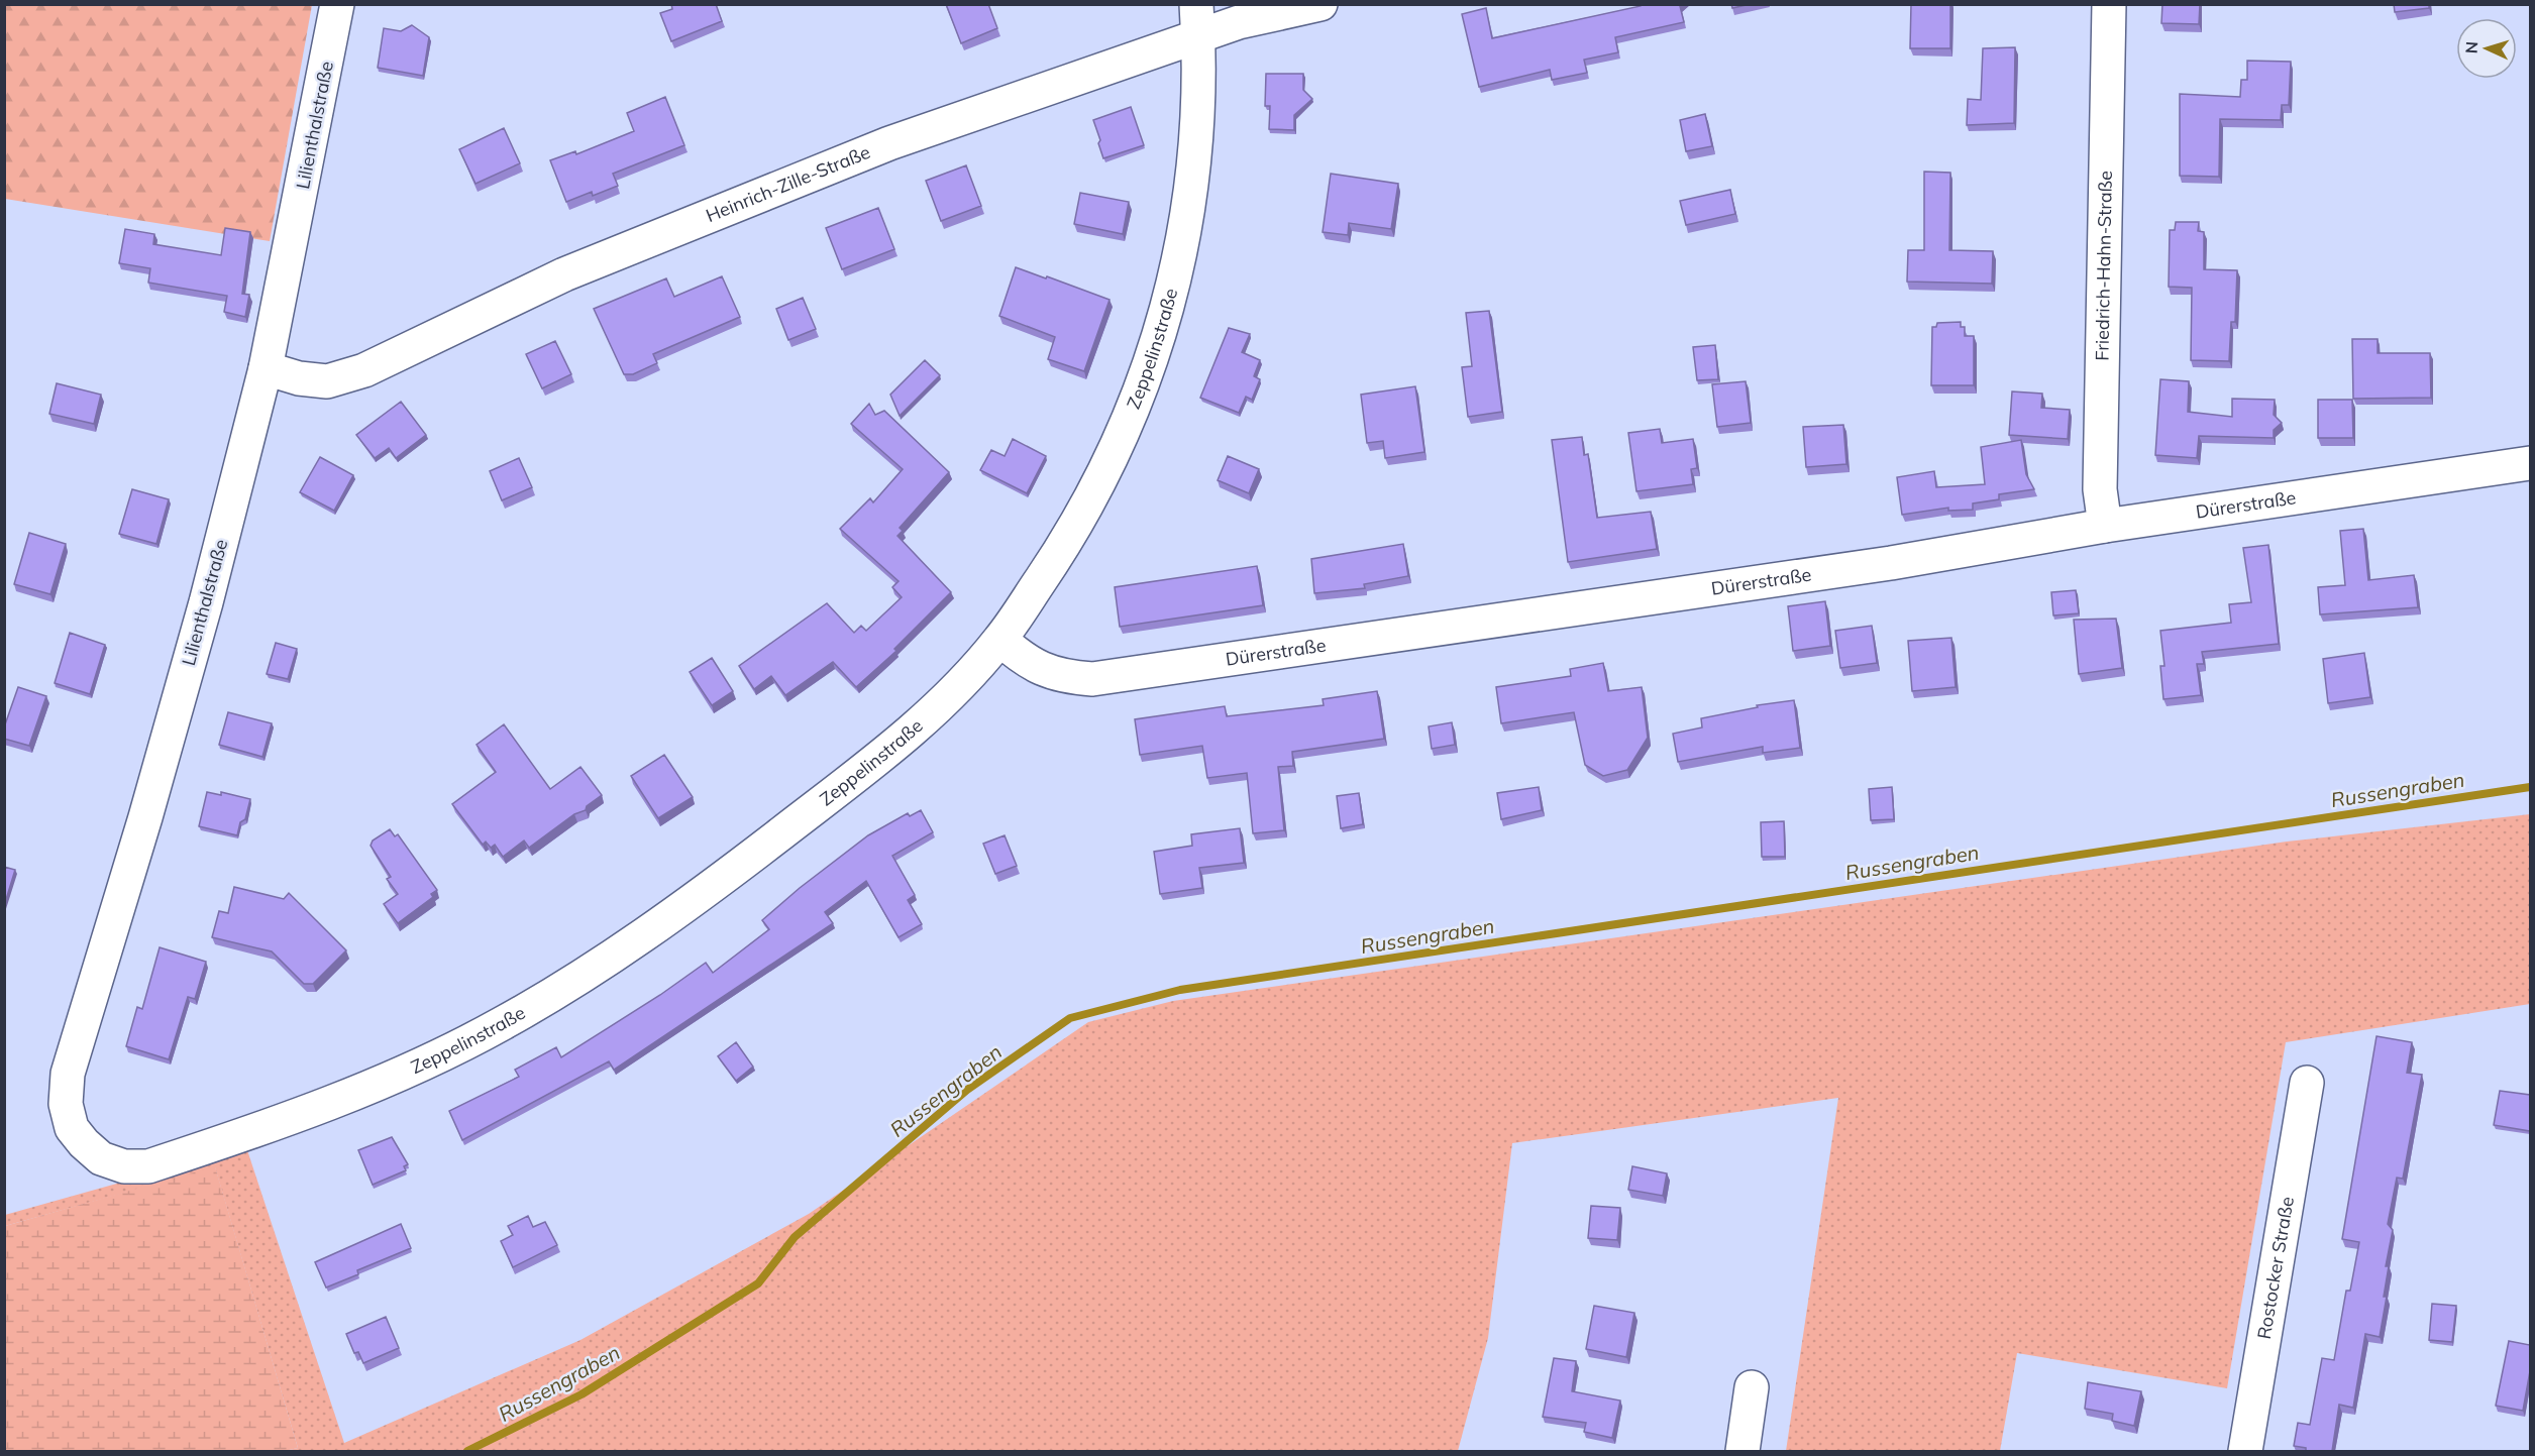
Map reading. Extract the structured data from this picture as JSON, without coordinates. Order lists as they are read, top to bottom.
{
  "streets": {
    "street": [
      "Lilienthalstraße",
      "Heinrich-Zille-Straße",
      "Friedrich-Hahn-Straße",
      "Zeppelinstraße",
      "Dürerstraße",
      "Rostocker Straße"
    ]
  },
  "crossings": [
    ["Lilienthalstraße", "Heinrich-Zille-Straße"],
    ["Lilienthalstraße", "Zeppelinstraße"],
    ["Heinrich-Zille-Straße", "Zeppelinstraße"],
    ["Friedrich-Hahn-Straße", "Dürerstraße"],
    ["Zeppelinstraße", "Dürerstraße"]
  ],
  "water": ["Russengraben"],
  "north": "left"
}
